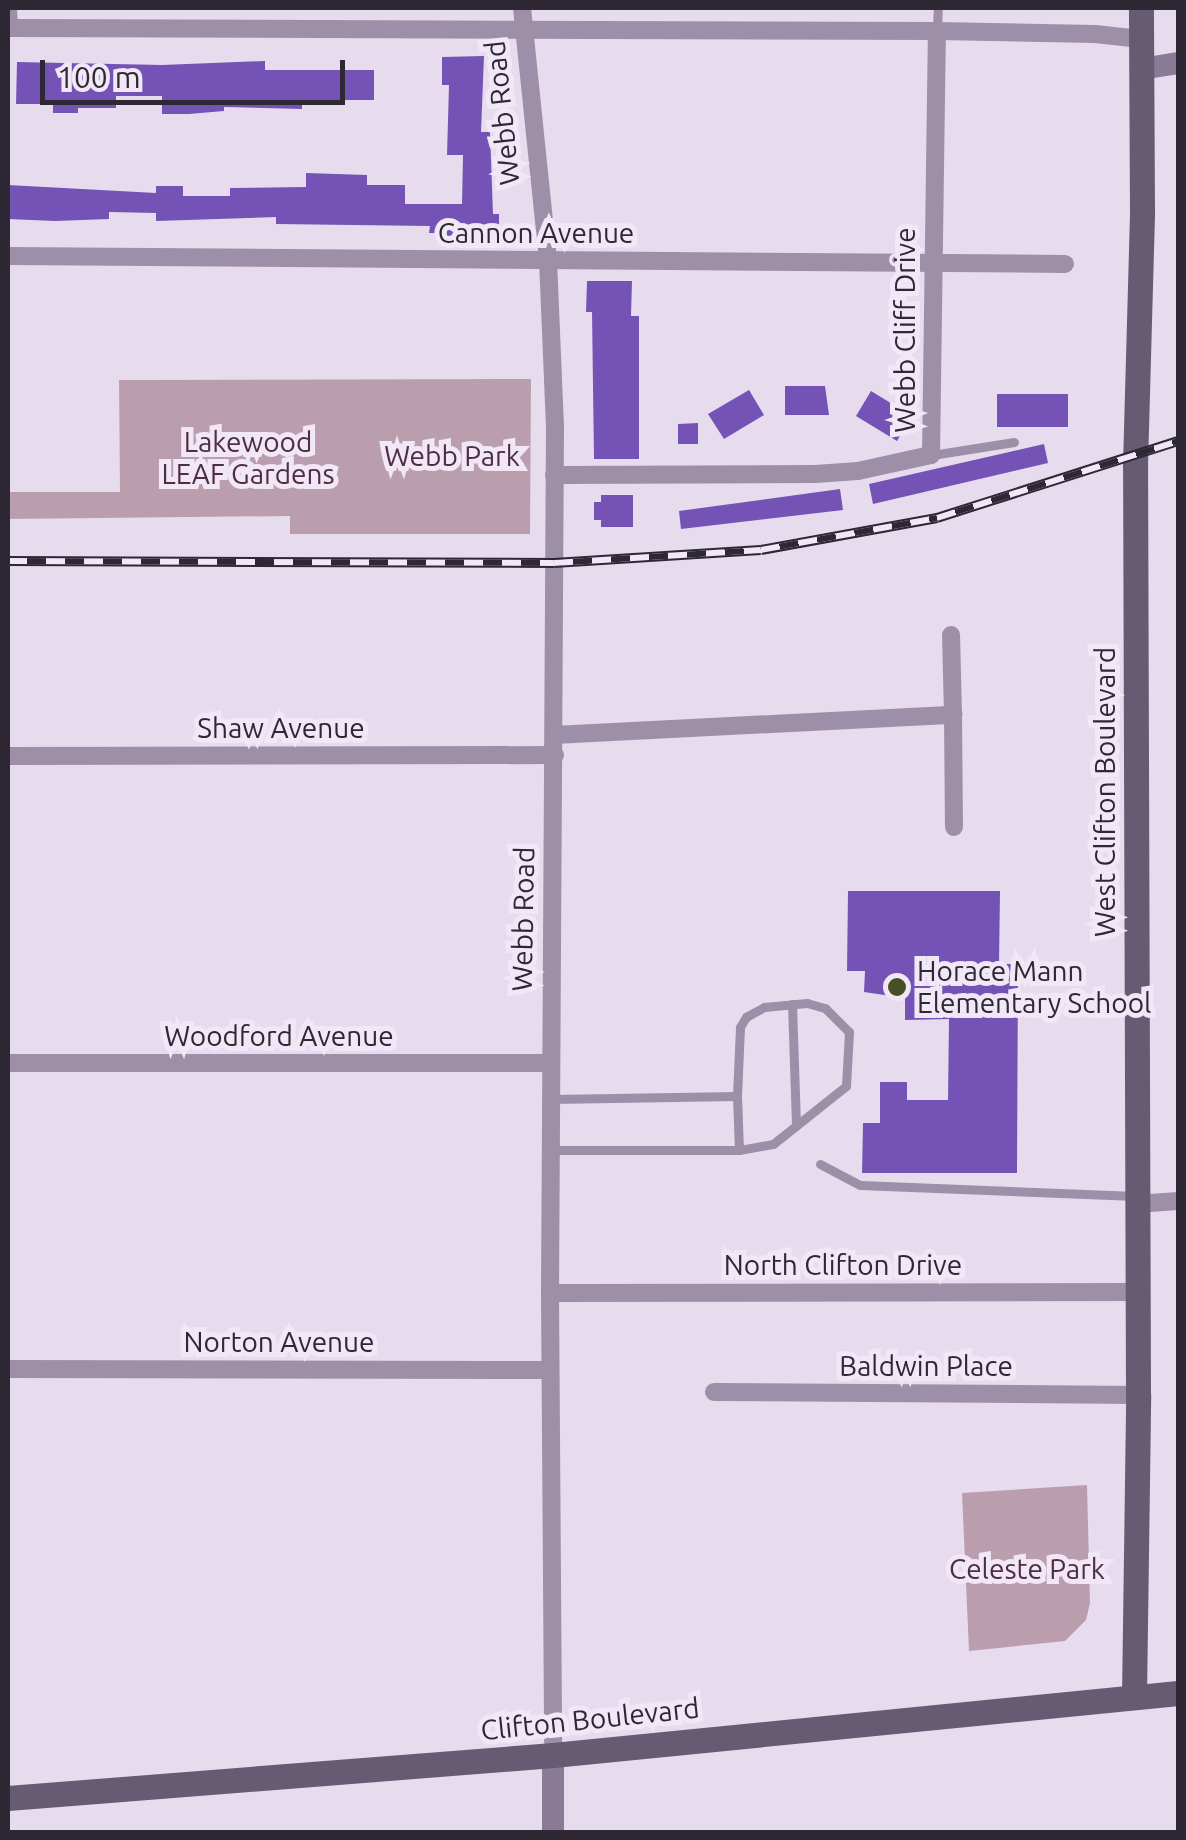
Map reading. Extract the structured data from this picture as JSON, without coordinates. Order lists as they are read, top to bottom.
{
  "streets": {
    "main road": ["West Clifton Boulevard", "Clifton Boulevard"],
    "street": [
      "Webb Road",
      "Cannon Avenue",
      "Webb Cliff Drive",
      "Shaw Avenue",
      "Woodford Avenue",
      "North Clifton Drive",
      "Norton Avenue",
      "Baldwin Place"
    ]
  },
  "crossings": [
    ["Webb Road", "Cannon Avenue"],
    ["Webb Road", "Webb Cliff Drive"],
    ["Webb Road", "Shaw Avenue"],
    ["Webb Road", "Woodford Avenue"],
    ["Webb Road", "North Clifton Drive"],
    ["Webb Road", "Norton Avenue"],
    ["Webb Road", "Clifton Boulevard"],
    ["Cannon Avenue", "Webb Cliff Drive"],
    ["West Clifton Boulevard", "North Clifton Drive"],
    ["West Clifton Boulevard", "Baldwin Place"],
    ["West Clifton Boulevard", "Clifton Boulevard"]
  ],
  "parks": ["Lakewood LEAF Gardens", "Webb Park", "Celeste Park"],
  "places": ["Horace Mann Elementary School"],
  "scale_bar": "100 m"
}
